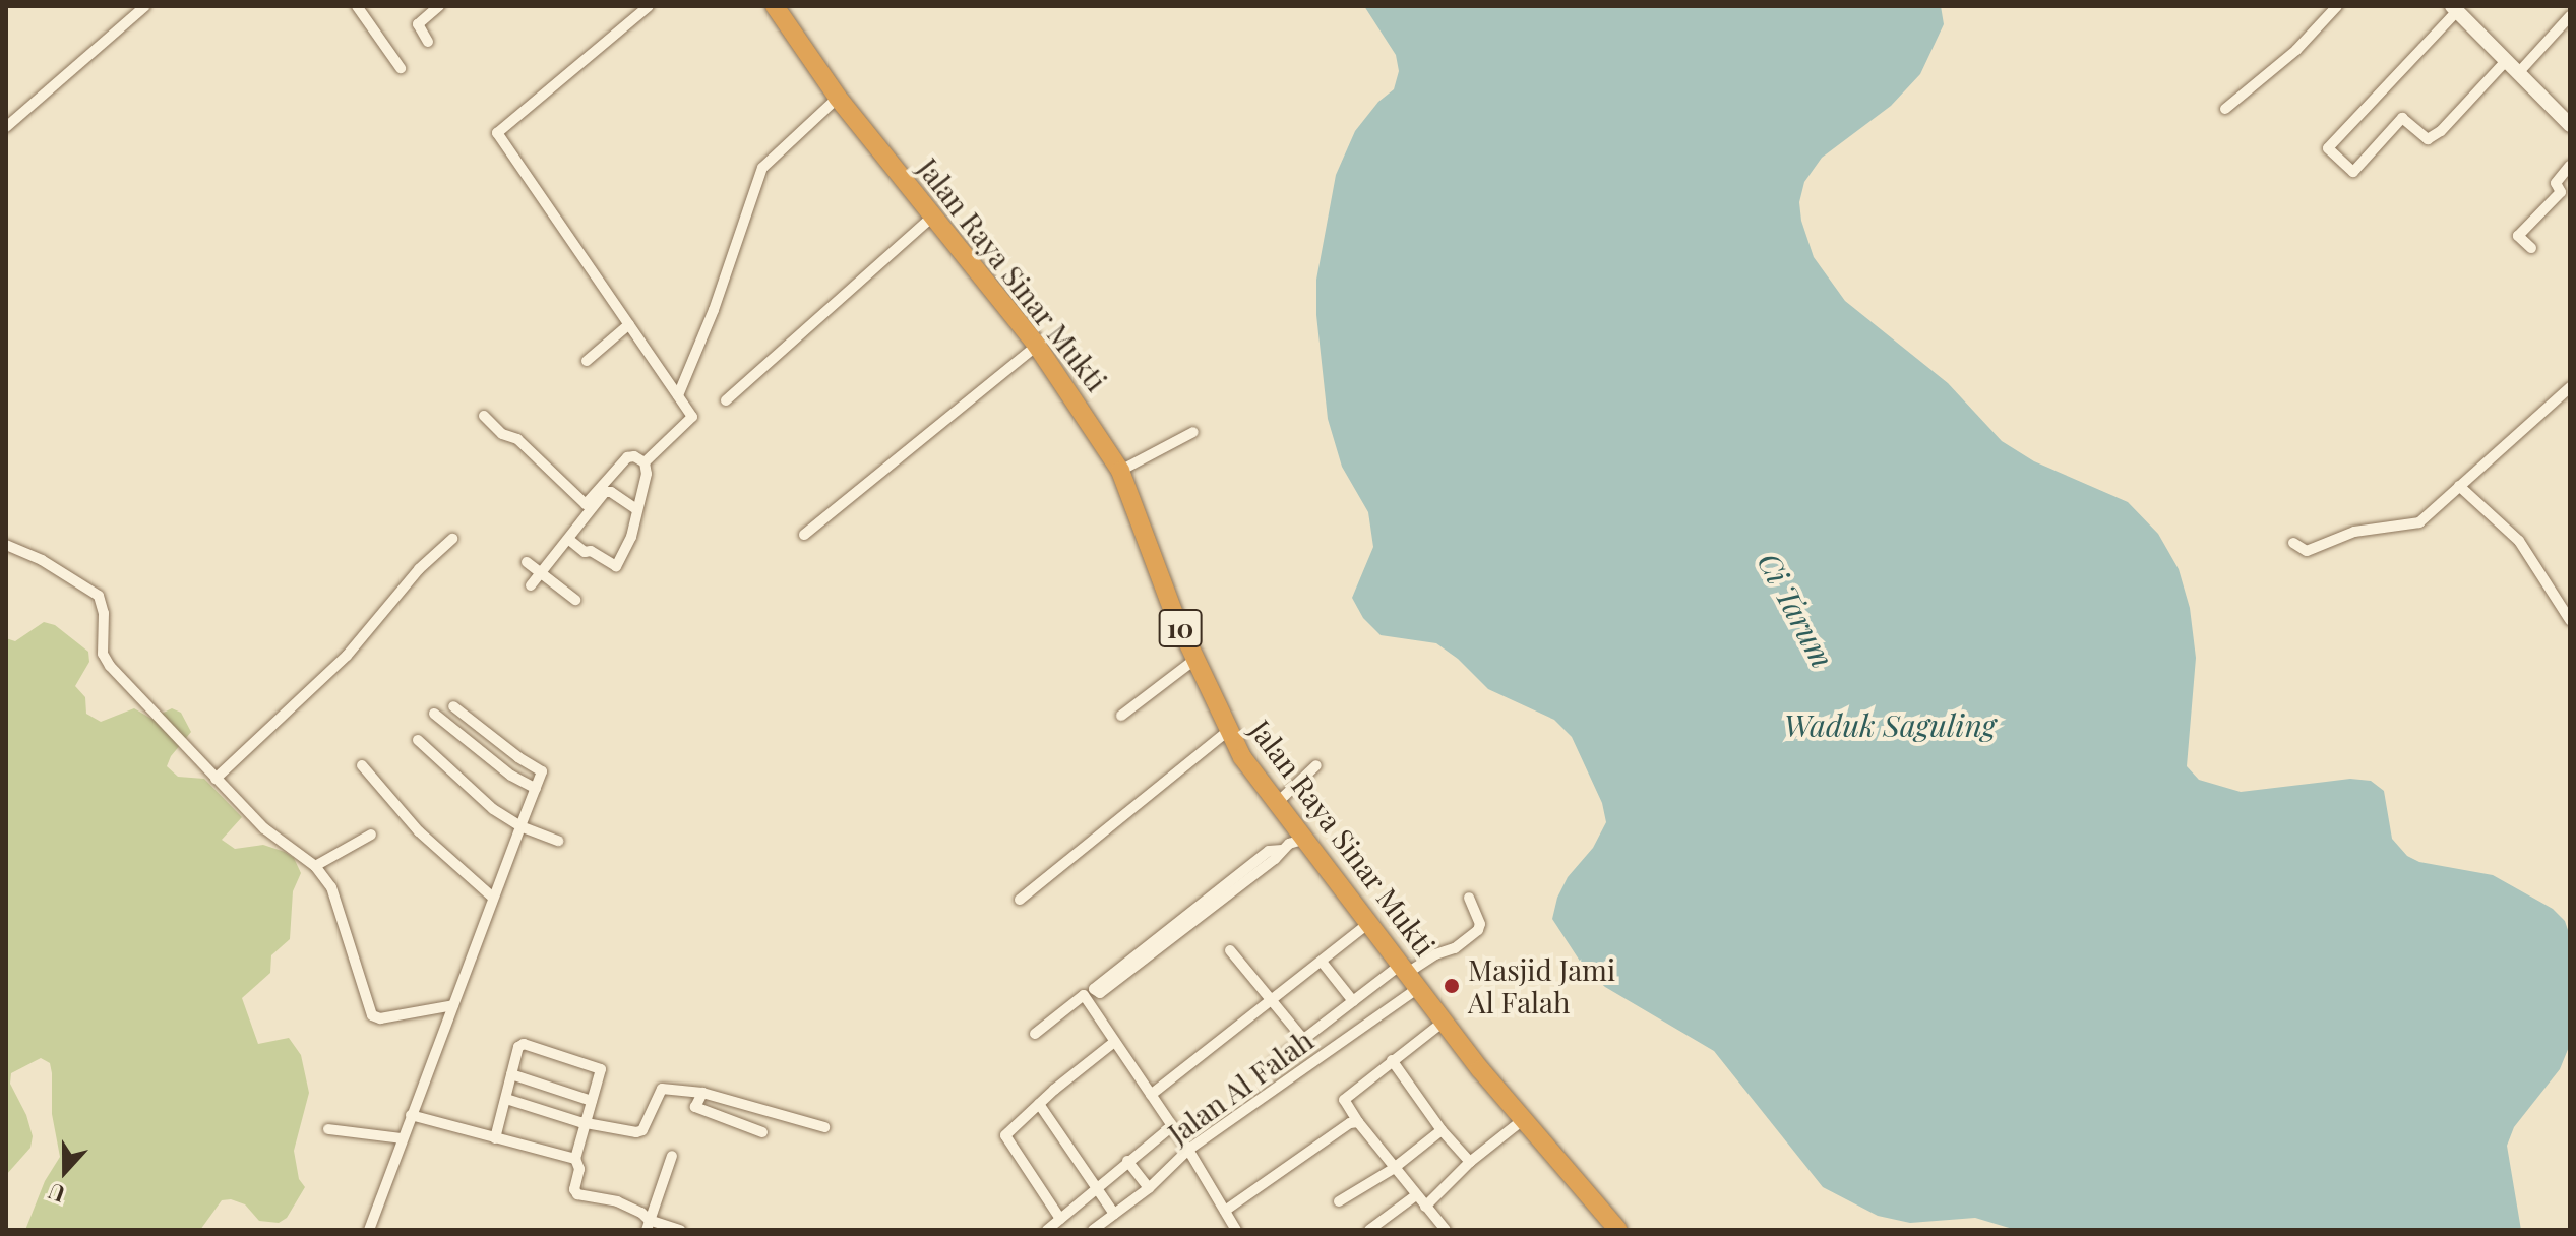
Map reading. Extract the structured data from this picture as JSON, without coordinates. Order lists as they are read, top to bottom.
{
  "streets": {
    "highway": ["Jalan Raya Sinar Mukti", "10"],
    "street": ["Jalan Al Falah"]
  },
  "crossings": [
    ["Jalan Raya Sinar Mukti", "Jalan Al Falah"]
  ],
  "water": ["Ci Tarum", "Waduk Saguling"],
  "places": ["Masjid Jami Al Falah"],
  "north": "bottom"
}
